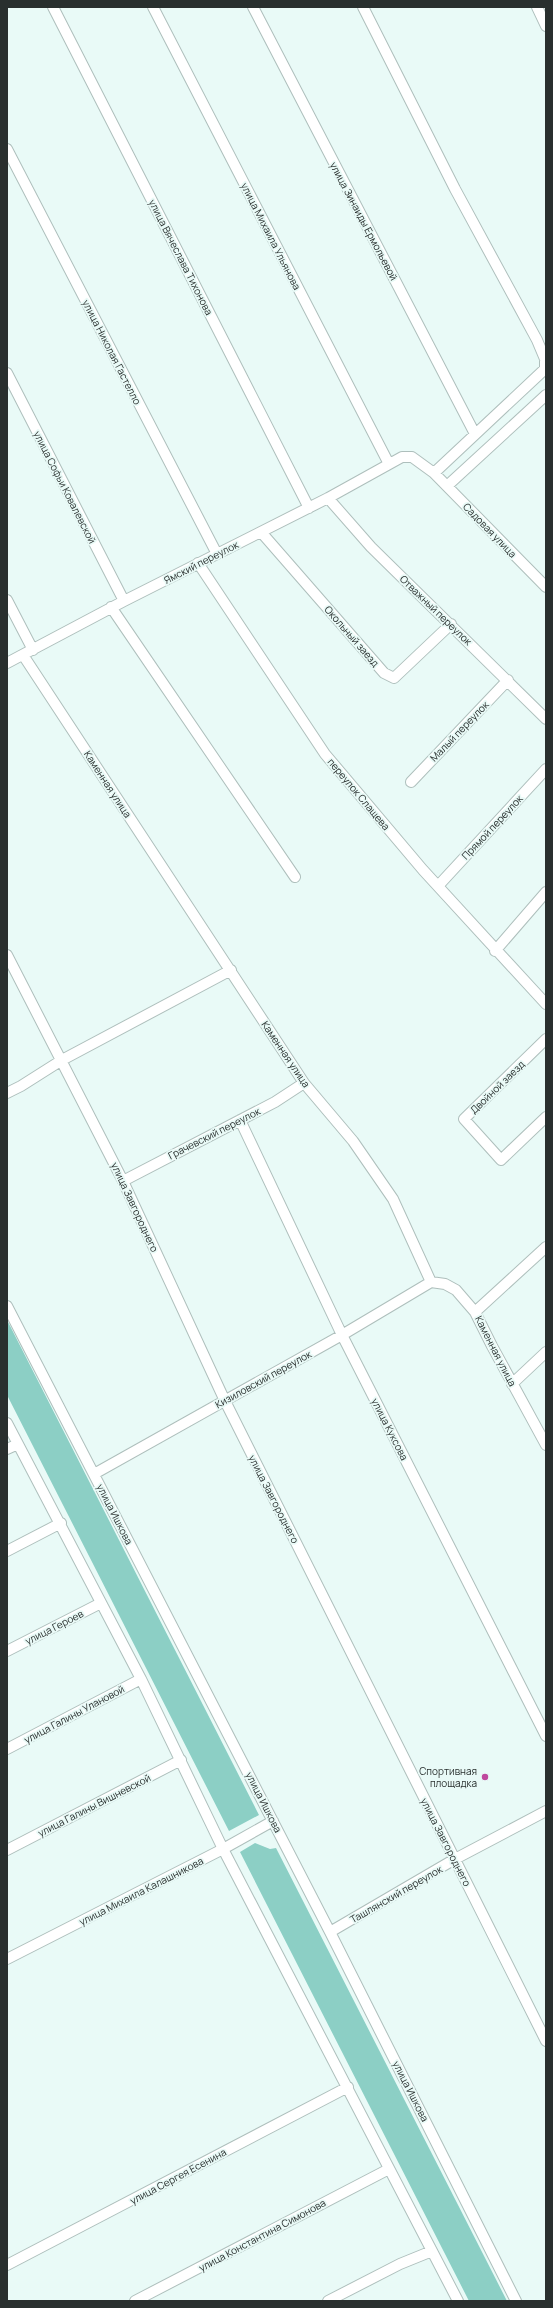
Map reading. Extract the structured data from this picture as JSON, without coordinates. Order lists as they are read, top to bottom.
{
  "streets": {
    "street": [
      "улица Зинаиды Ермольевой",
      "улица Михаила Ульянова",
      "улица Вячеслава Тихонова",
      "улица Николая Гастелло",
      "улица Софьи Ковалевской",
      "Садовая улица",
      "Ямский переулок",
      "Отважный переулок",
      "Окольный заезд",
      "Малый переулок",
      "Каменная улица",
      "переулок Слащева",
      "Прямой переулок",
      "Двойной заезд",
      "Грачевский переулок",
      "улица Завгороднего",
      "Кизиловский переулок",
      "улица Куксова",
      "улица Ишкова",
      "улица Героев",
      "улица Галины Улановой",
      "улица Галины Вишневской",
      "улица Михаила Калашникова",
      "Ташлянский переулок",
      "улица Сергея Есенина",
      "улица Константина Симонова"
    ]
  },
  "crossings": [
    ["улица Михаила Ульянова", "Садовая улица"],
    ["улица Михаила Ульянова", "Ямский переулок"],
    ["улица Вячеслава Тихонова", "Ямский переулок"],
    ["улица Николая Гастелло", "Ямский переулок"],
    ["улица Софьи Ковалевской", "Ямский переулок"],
    ["Садовая улица", "Ямский переулок"],
    ["Ямский переулок", "Отважный переулок"],
    ["Ямский переулок", "Окольный заезд"],
    ["Ямский переулок", "Каменная улица"],
    ["Ямский переулок", "переулок Слащева"],
    ["Отважный переулок", "Окольный заезд"],
    ["Отважный переулок", "Малый переулок"],
    ["Каменная улица", "Грачевский переулок"],
    ["Каменная улица", "Кизиловский переулок"],
    ["переулок Слащева", "Прямой переулок"],
    ["Грачевский переулок", "улица Завгороднего"],
    ["Грачевский переулок", "улица Куксова"],
    ["улица Завгороднего", "Кизиловский переулок"],
    ["улица Завгороднего", "Ташлянский переулок"],
    ["Кизиловский переулок", "улица Куксова"],
    ["Кизиловский переулок", "улица Ишкова"],
    ["улица Ишкова", "улица Михаила Калашникова"],
    ["улица Ишкова", "Ташлянский переулок"]
  ],
  "places": ["Спортивная площадка"]
}
